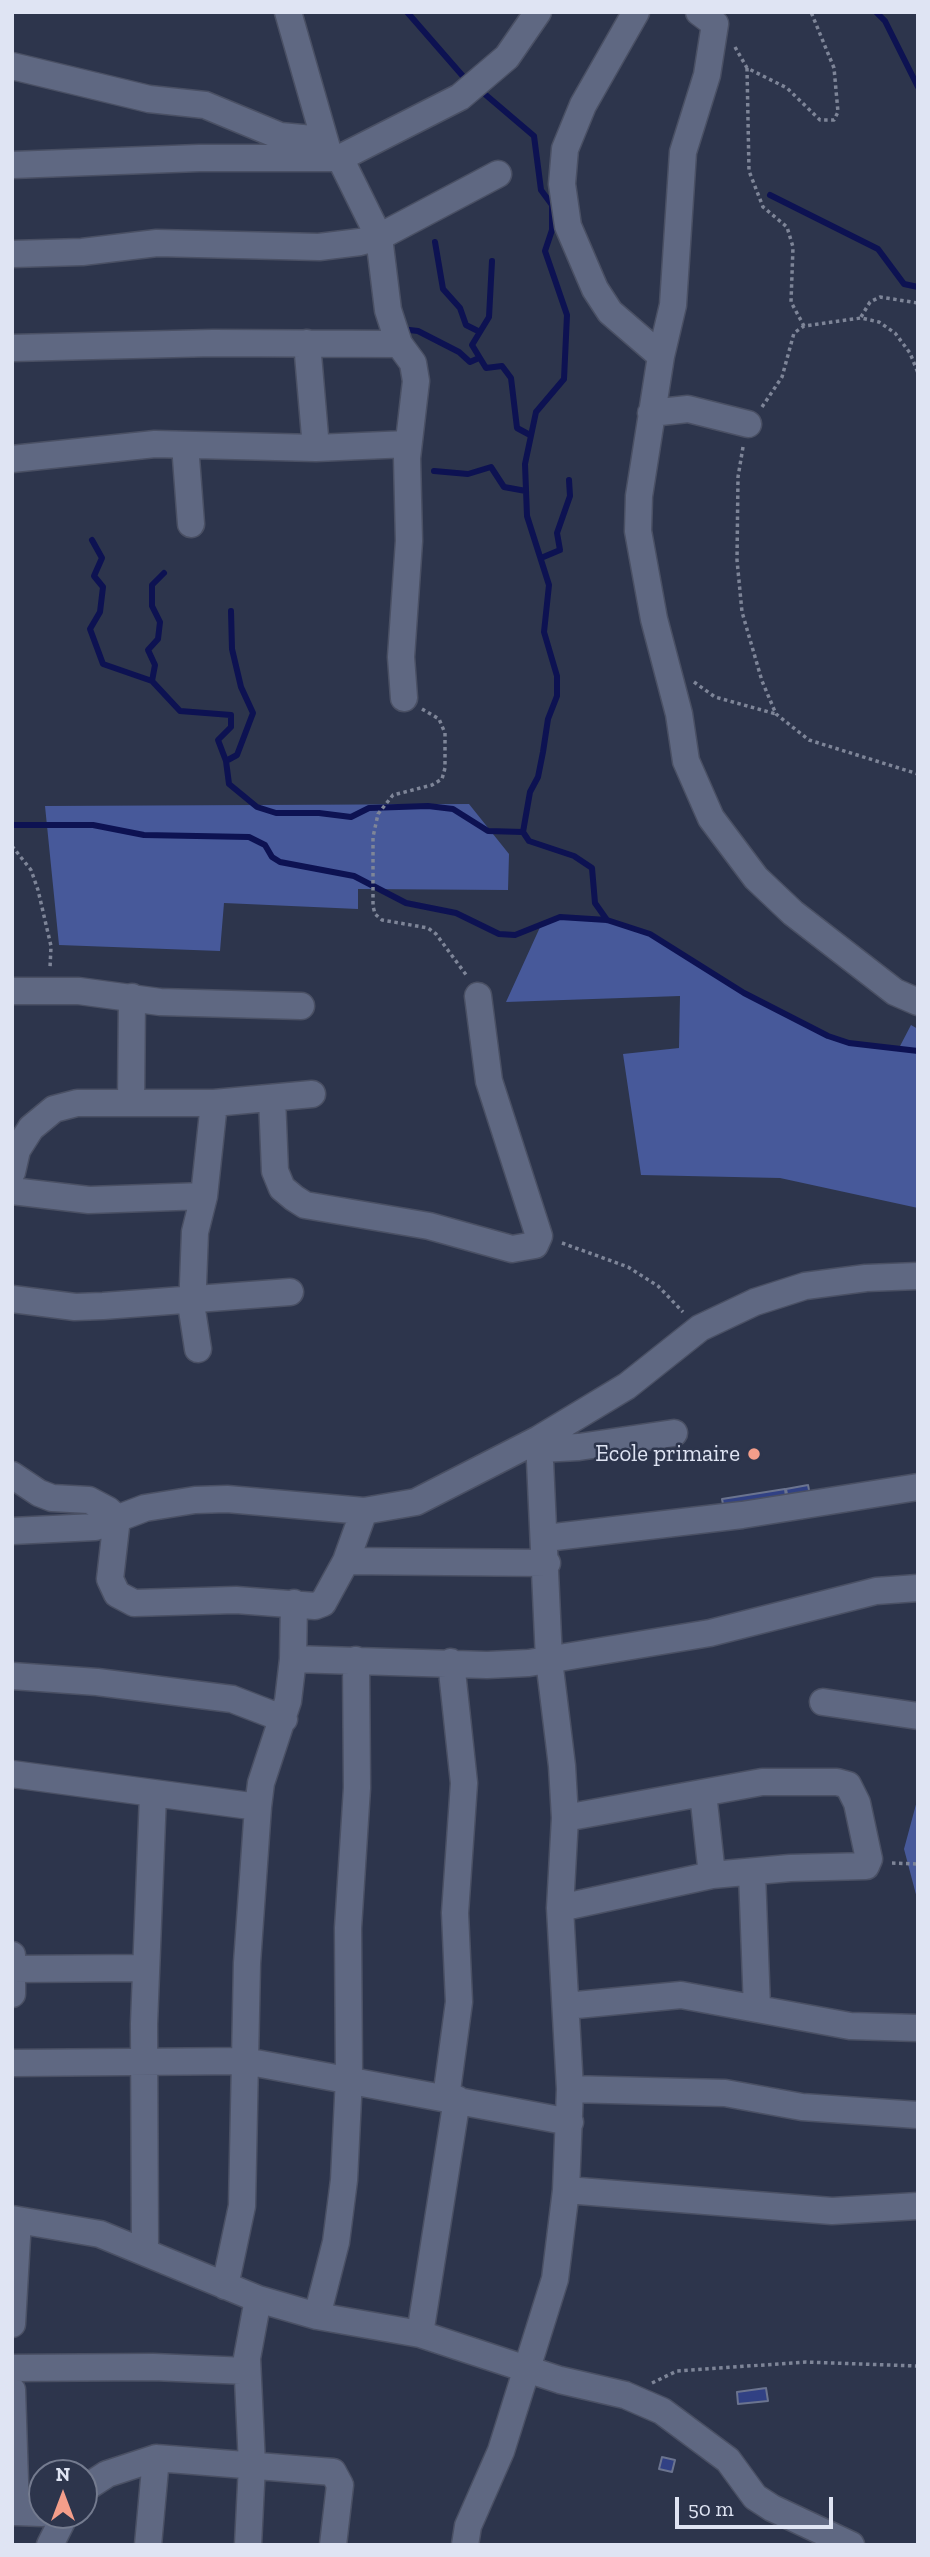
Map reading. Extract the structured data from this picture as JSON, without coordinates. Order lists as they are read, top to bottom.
{
  "places": ["Ecole primaire"],
  "scale_bar": "50 m",
  "north": "top"
}
